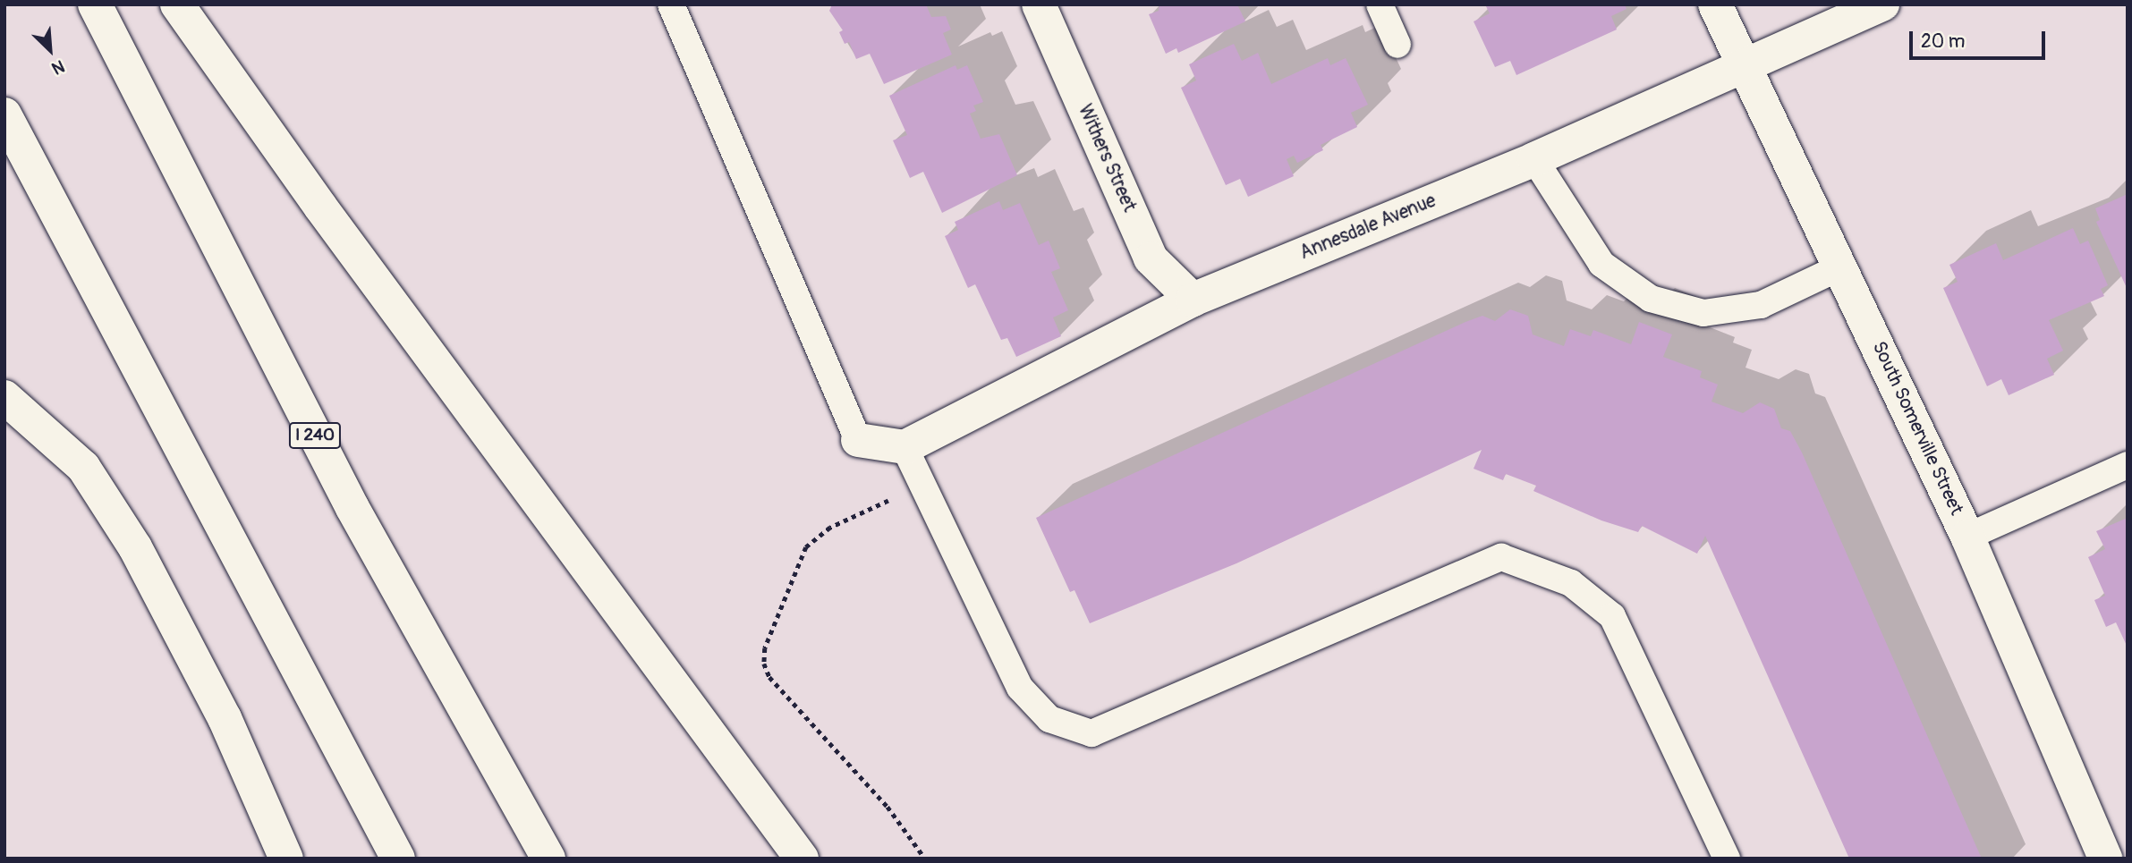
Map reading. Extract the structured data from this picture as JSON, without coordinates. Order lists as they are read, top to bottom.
{
  "streets": {
    "main road": [
      "Withers Street",
      "Annesdale Avenue",
      "South Somerville Street",
      "I 240"
    ]
  },
  "crossings": [
    ["Withers Street", "Annesdale Avenue"],
    ["Annesdale Avenue", "South Somerville Street"]
  ],
  "scale_bar": "20 m",
  "north": "bottom right"
}
